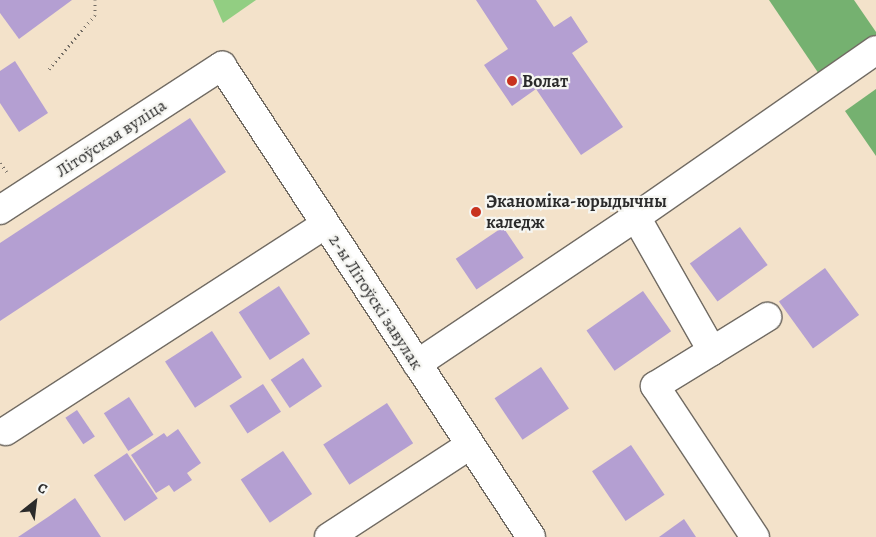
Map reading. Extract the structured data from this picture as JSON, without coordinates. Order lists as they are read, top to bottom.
{
  "streets": {
    "street": ["Літоўская вуліца", "2-ы Літоўскі завулак"]
  },
  "crossings": [
    ["Літоўская вуліца", "2-ы Літоўскі завулак"]
  ],
  "places": ["Волат", "Эканоміка-юрыдычны каледж"],
  "north": "top right"
}
